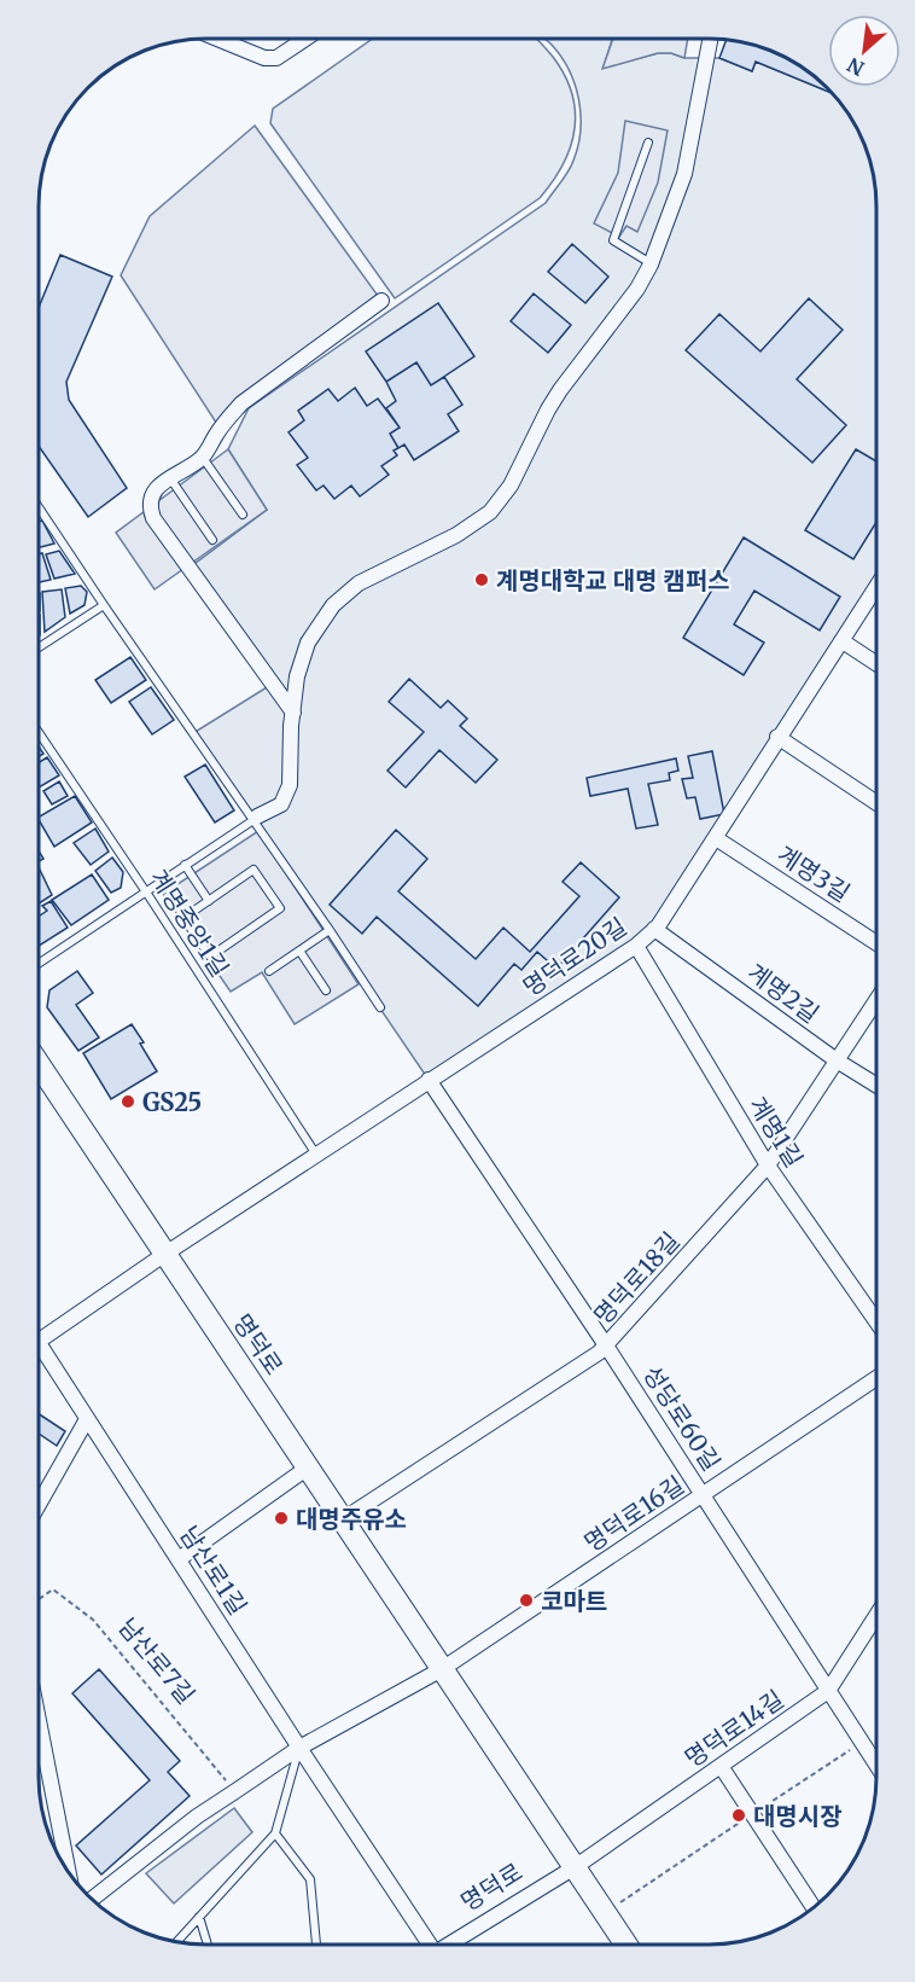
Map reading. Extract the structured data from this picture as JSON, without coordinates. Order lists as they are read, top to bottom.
{
  "streets": {
    "main road": ["명덕로"],
    "street": [
      "계명3길",
      "명덕로20길",
      "계명2길",
      "계명1길",
      "명덕로18길",
      "성당로60길",
      "명덕로16길",
      "남산로1길",
      "명덕로14길"
    ],
    "lane": ["계명중앙1길"],
    "path": ["남산로7길"]
  },
  "crossings": [
    ["계명3길", "명덕로20길"],
    ["계명중앙1길", "명덕로20길"],
    ["명덕로20길", "계명2길"],
    ["명덕로20길", "계명1길"],
    ["명덕로20길", "명덕로"],
    ["명덕로20길", "성당로60길"],
    ["계명2길", "명덕로18길"],
    ["계명1길", "명덕로18길"],
    ["명덕로18길", "명덕로"],
    ["명덕로18길", "성당로60길"],
    ["명덕로", "명덕로16길"],
    ["명덕로", "명덕로14길"],
    ["성당로60길", "명덕로16길"],
    ["성당로60길", "명덕로14길"]
  ],
  "places": [
    "계명대학교 대명 캠퍼스",
    "GS25",
    "대명주유소",
    "코마트",
    "대명시장"
  ],
  "north": "bottom left"
}
